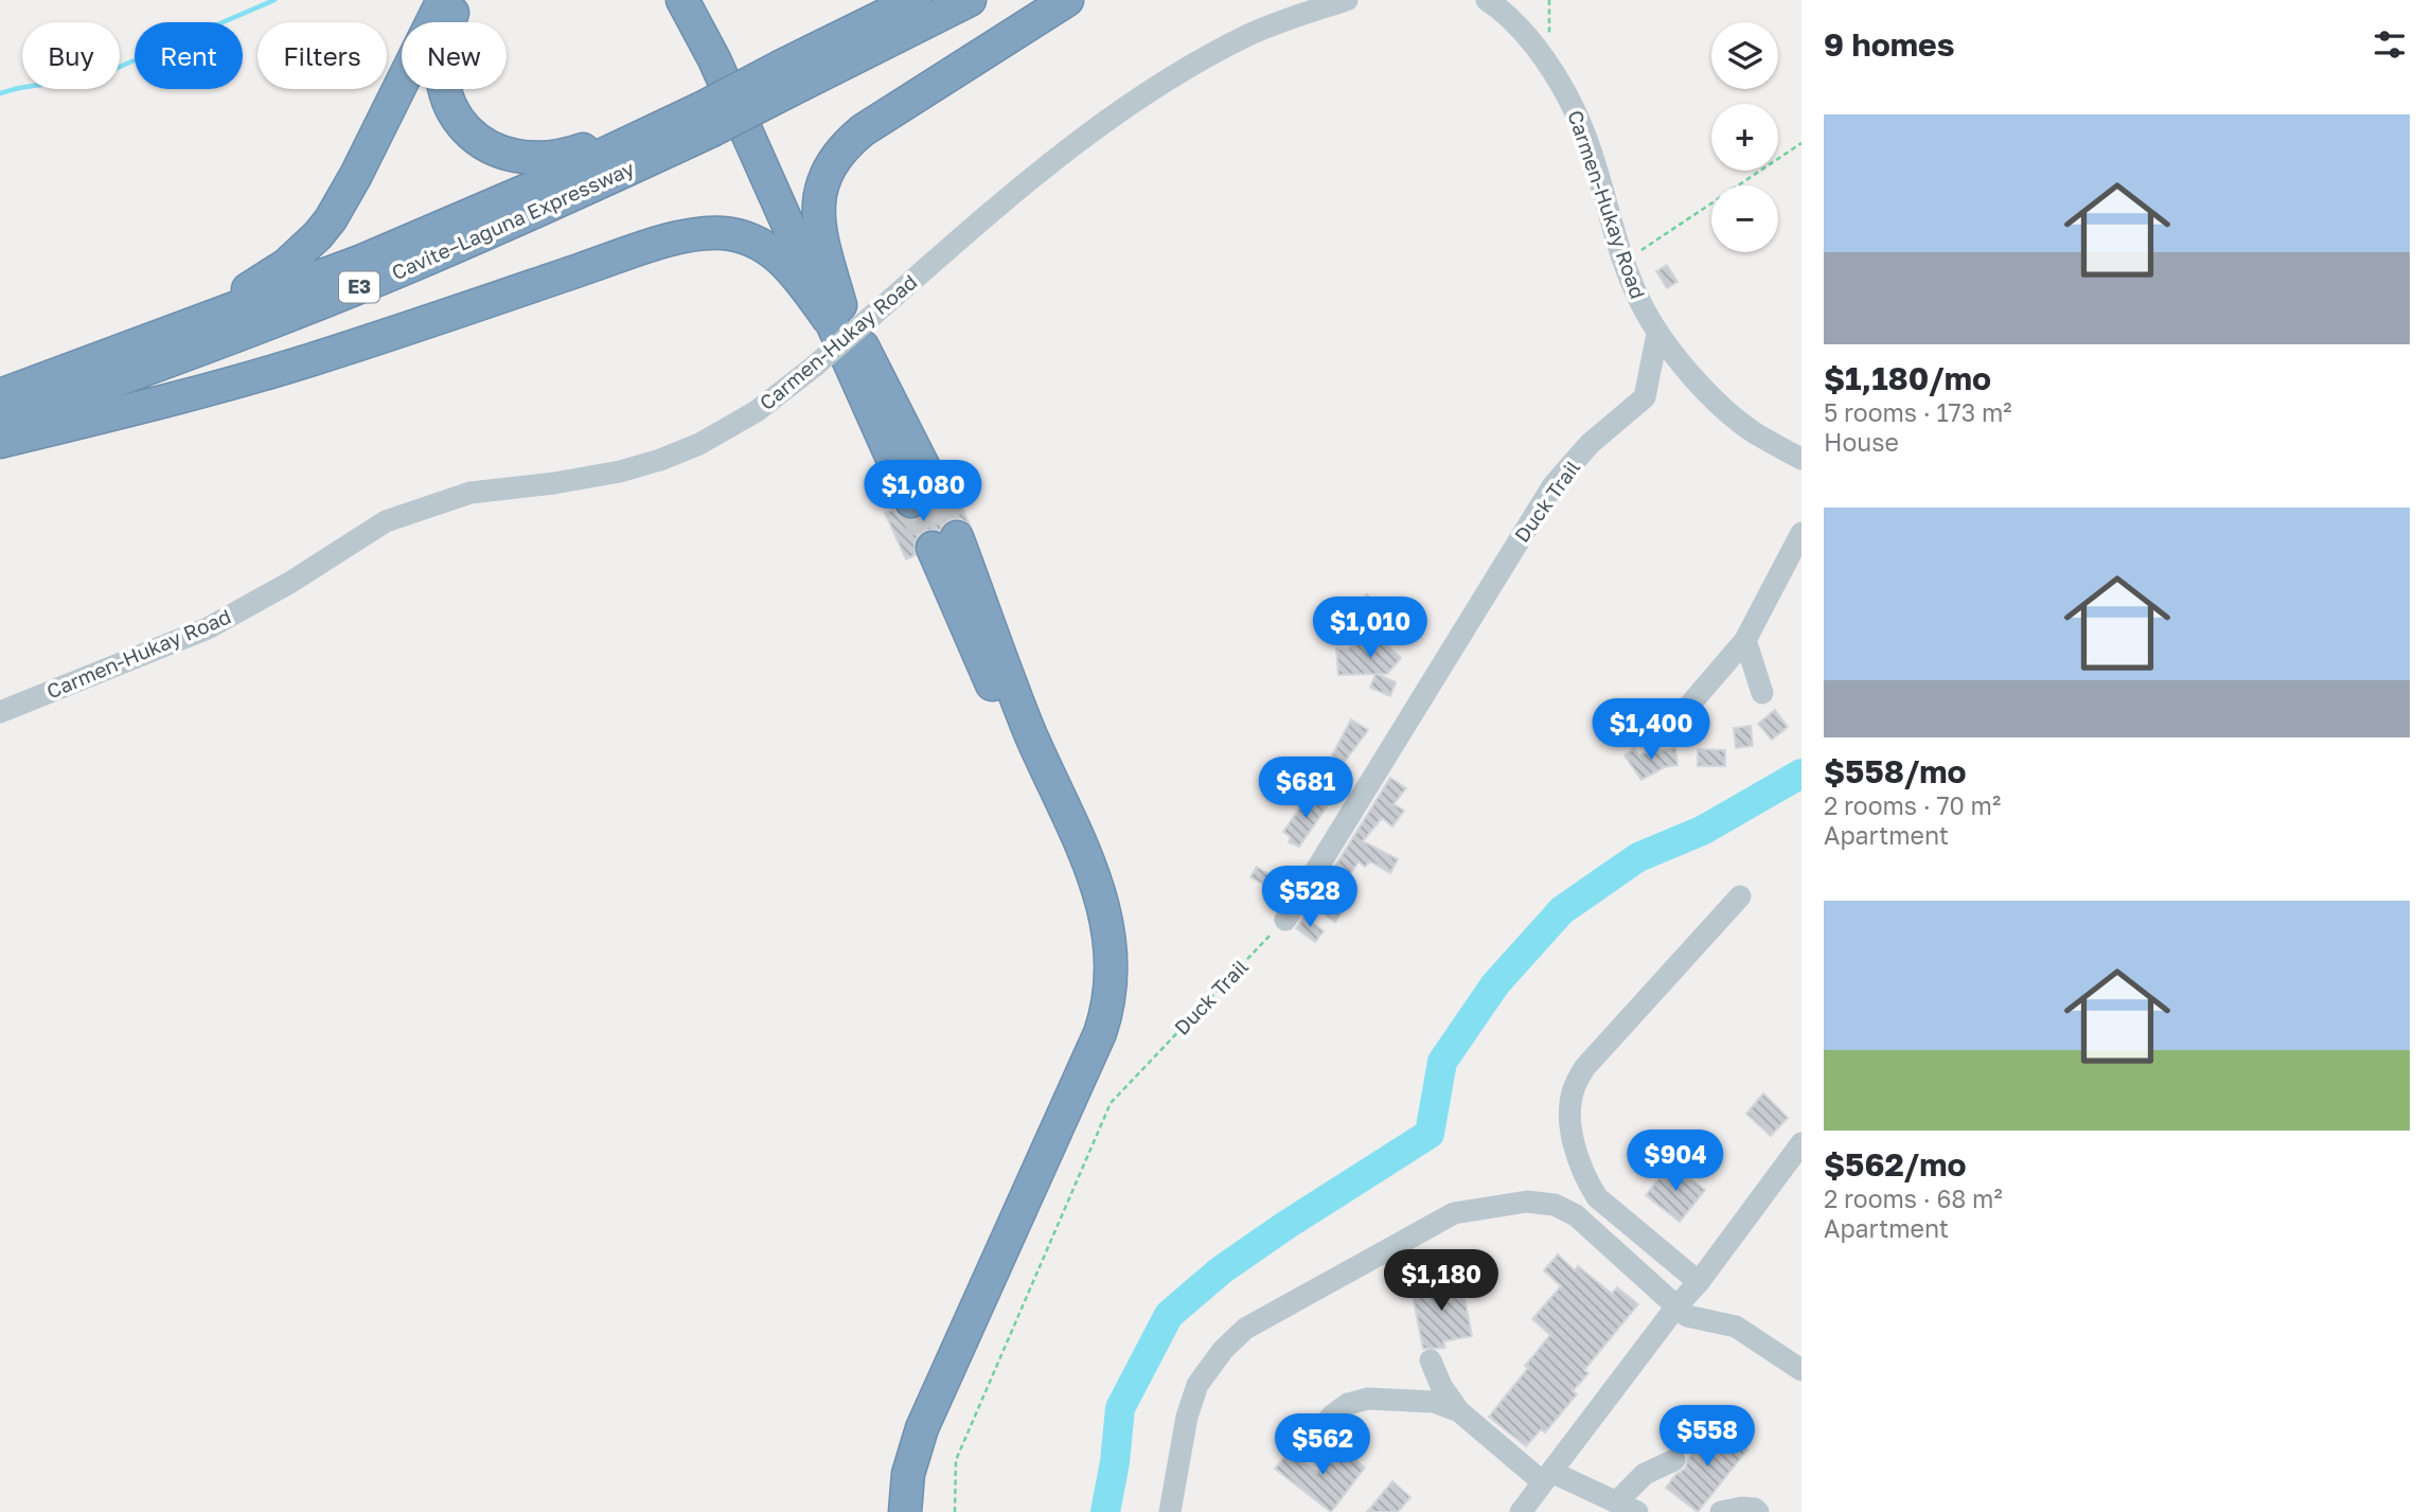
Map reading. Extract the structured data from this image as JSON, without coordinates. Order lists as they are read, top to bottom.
{
  "streets": {
    "highway": ["Cavite–Laguna Expressway", "E3"],
    "street": ["Carmen-Hukay Road", "Duck Trail"]
  },
  "crossings": [
    ["Carmen-Hukay Road", "Duck Trail"],
    ["Cavite–Laguna Expressway", "E3"]
  ],
  "page": {
    "heading": "9 homes",
    "map_buttons": ["+", "−"],
    "chip": [
      "Buy",
      "Rent",
      "Filters",
      "New"
    ],
    "list": [
      {
        "name": "$1,180/mo",
        "note": "5 rooms · 173 m² · House"
      },
      {
        "name": "$558/mo",
        "note": "2 rooms · 70 m² · Apartment"
      },
      {
        "name": "$562/mo",
        "note": "2 rooms · 68 m² · Apartment"
      }
    ],
    "price": [
      "$1,080",
      "$1,010",
      "$1,400",
      "$681",
      "$528",
      "$904",
      "$1,180",
      "$558",
      "$562"
    ]
  }
}
